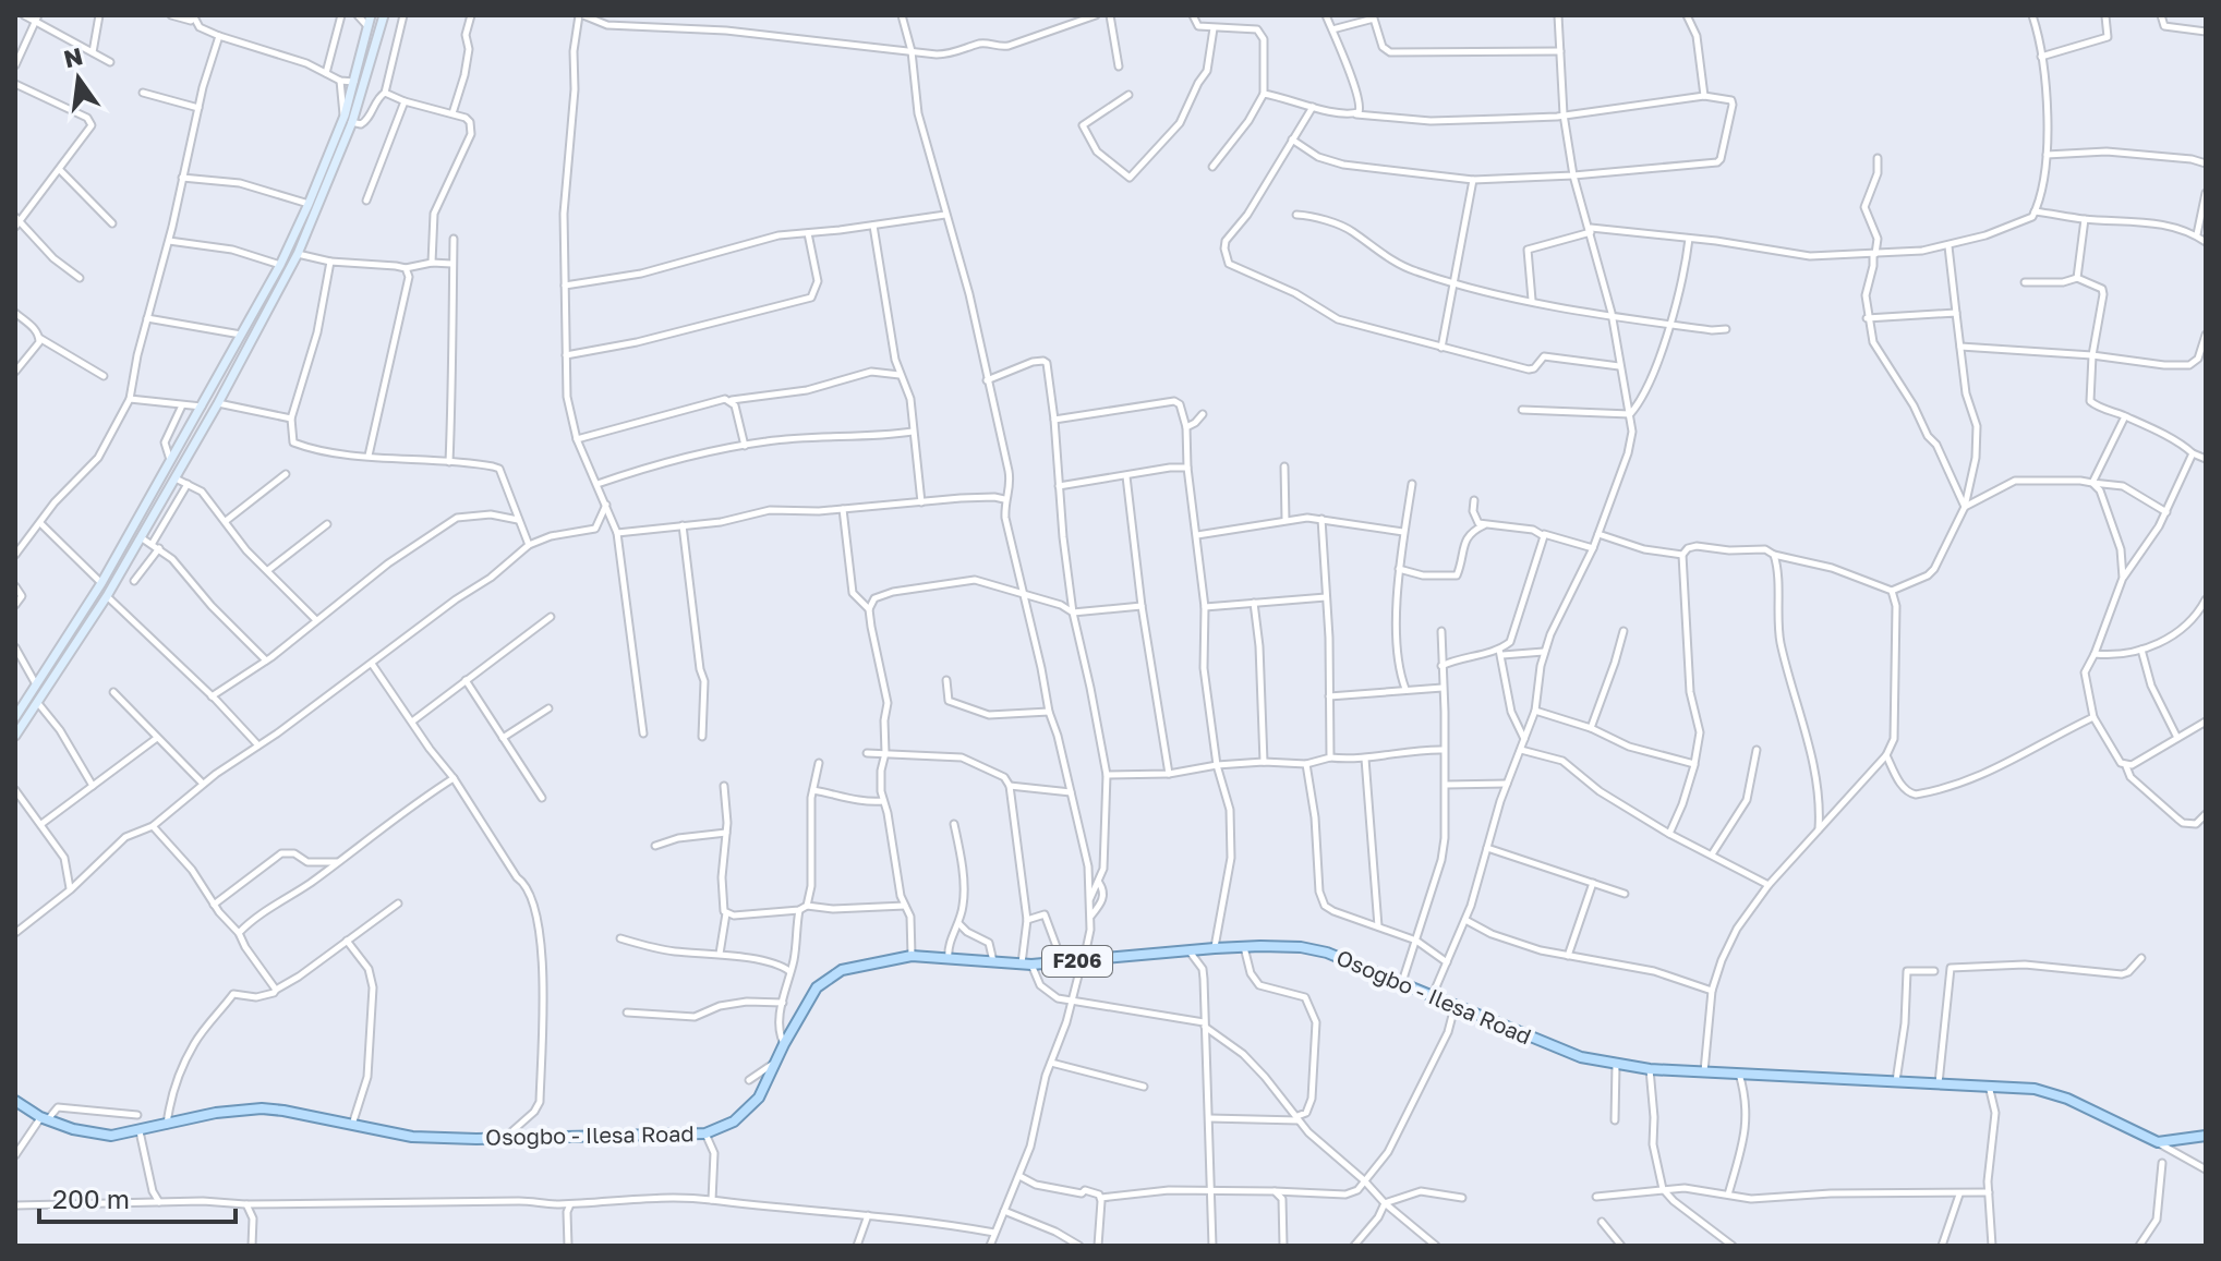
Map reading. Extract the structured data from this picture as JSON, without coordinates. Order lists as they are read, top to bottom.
{
  "streets": {
    "main road": ["F206", "Osogbo - Ilesa Road"]
  },
  "scale_bar": "200 m",
  "north": "top"
}
